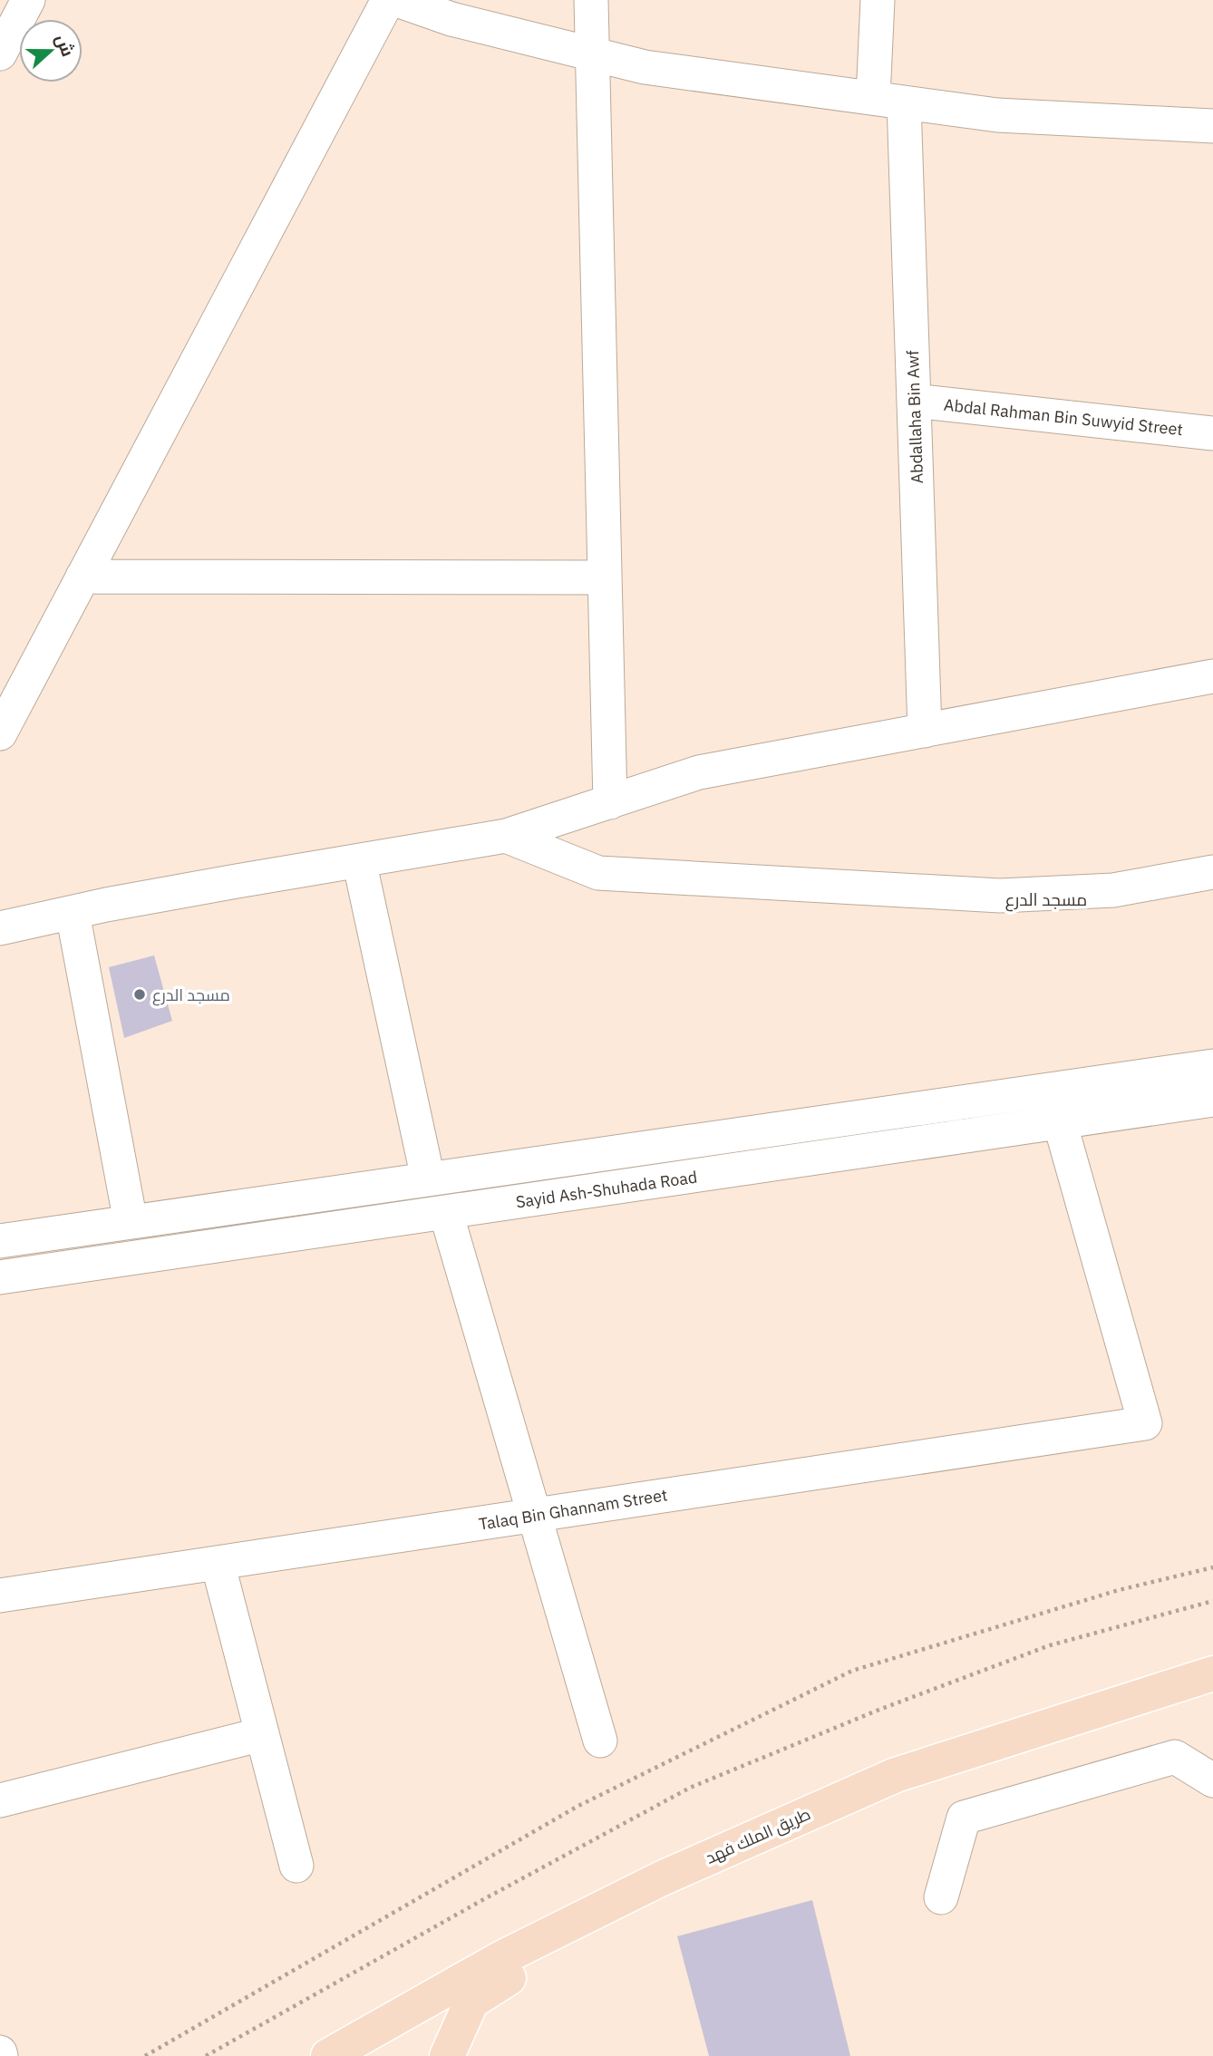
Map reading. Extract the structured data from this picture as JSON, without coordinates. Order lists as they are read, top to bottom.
{
  "streets": {
    "main road": ["طريق الملك فهد"],
    "street": [
      "Abdallaha Bin Awf",
      "Abdal Rahman Bin Suwyid Street",
      "Sayid Ash-Shuhada Road",
      "Talaq Bin Ghannam Street"
    ]
  },
  "crossings": [
    ["Abdallaha Bin Awf", "Abdal Rahman Bin Suwyid Street"],
    ["Sayid Ash-Shuhada Road", "Talaq Bin Ghannam Street"]
  ],
  "districts": ["مسجد الدرع"],
  "places": ["مسجد الدرع"],
  "north": "right"
}
